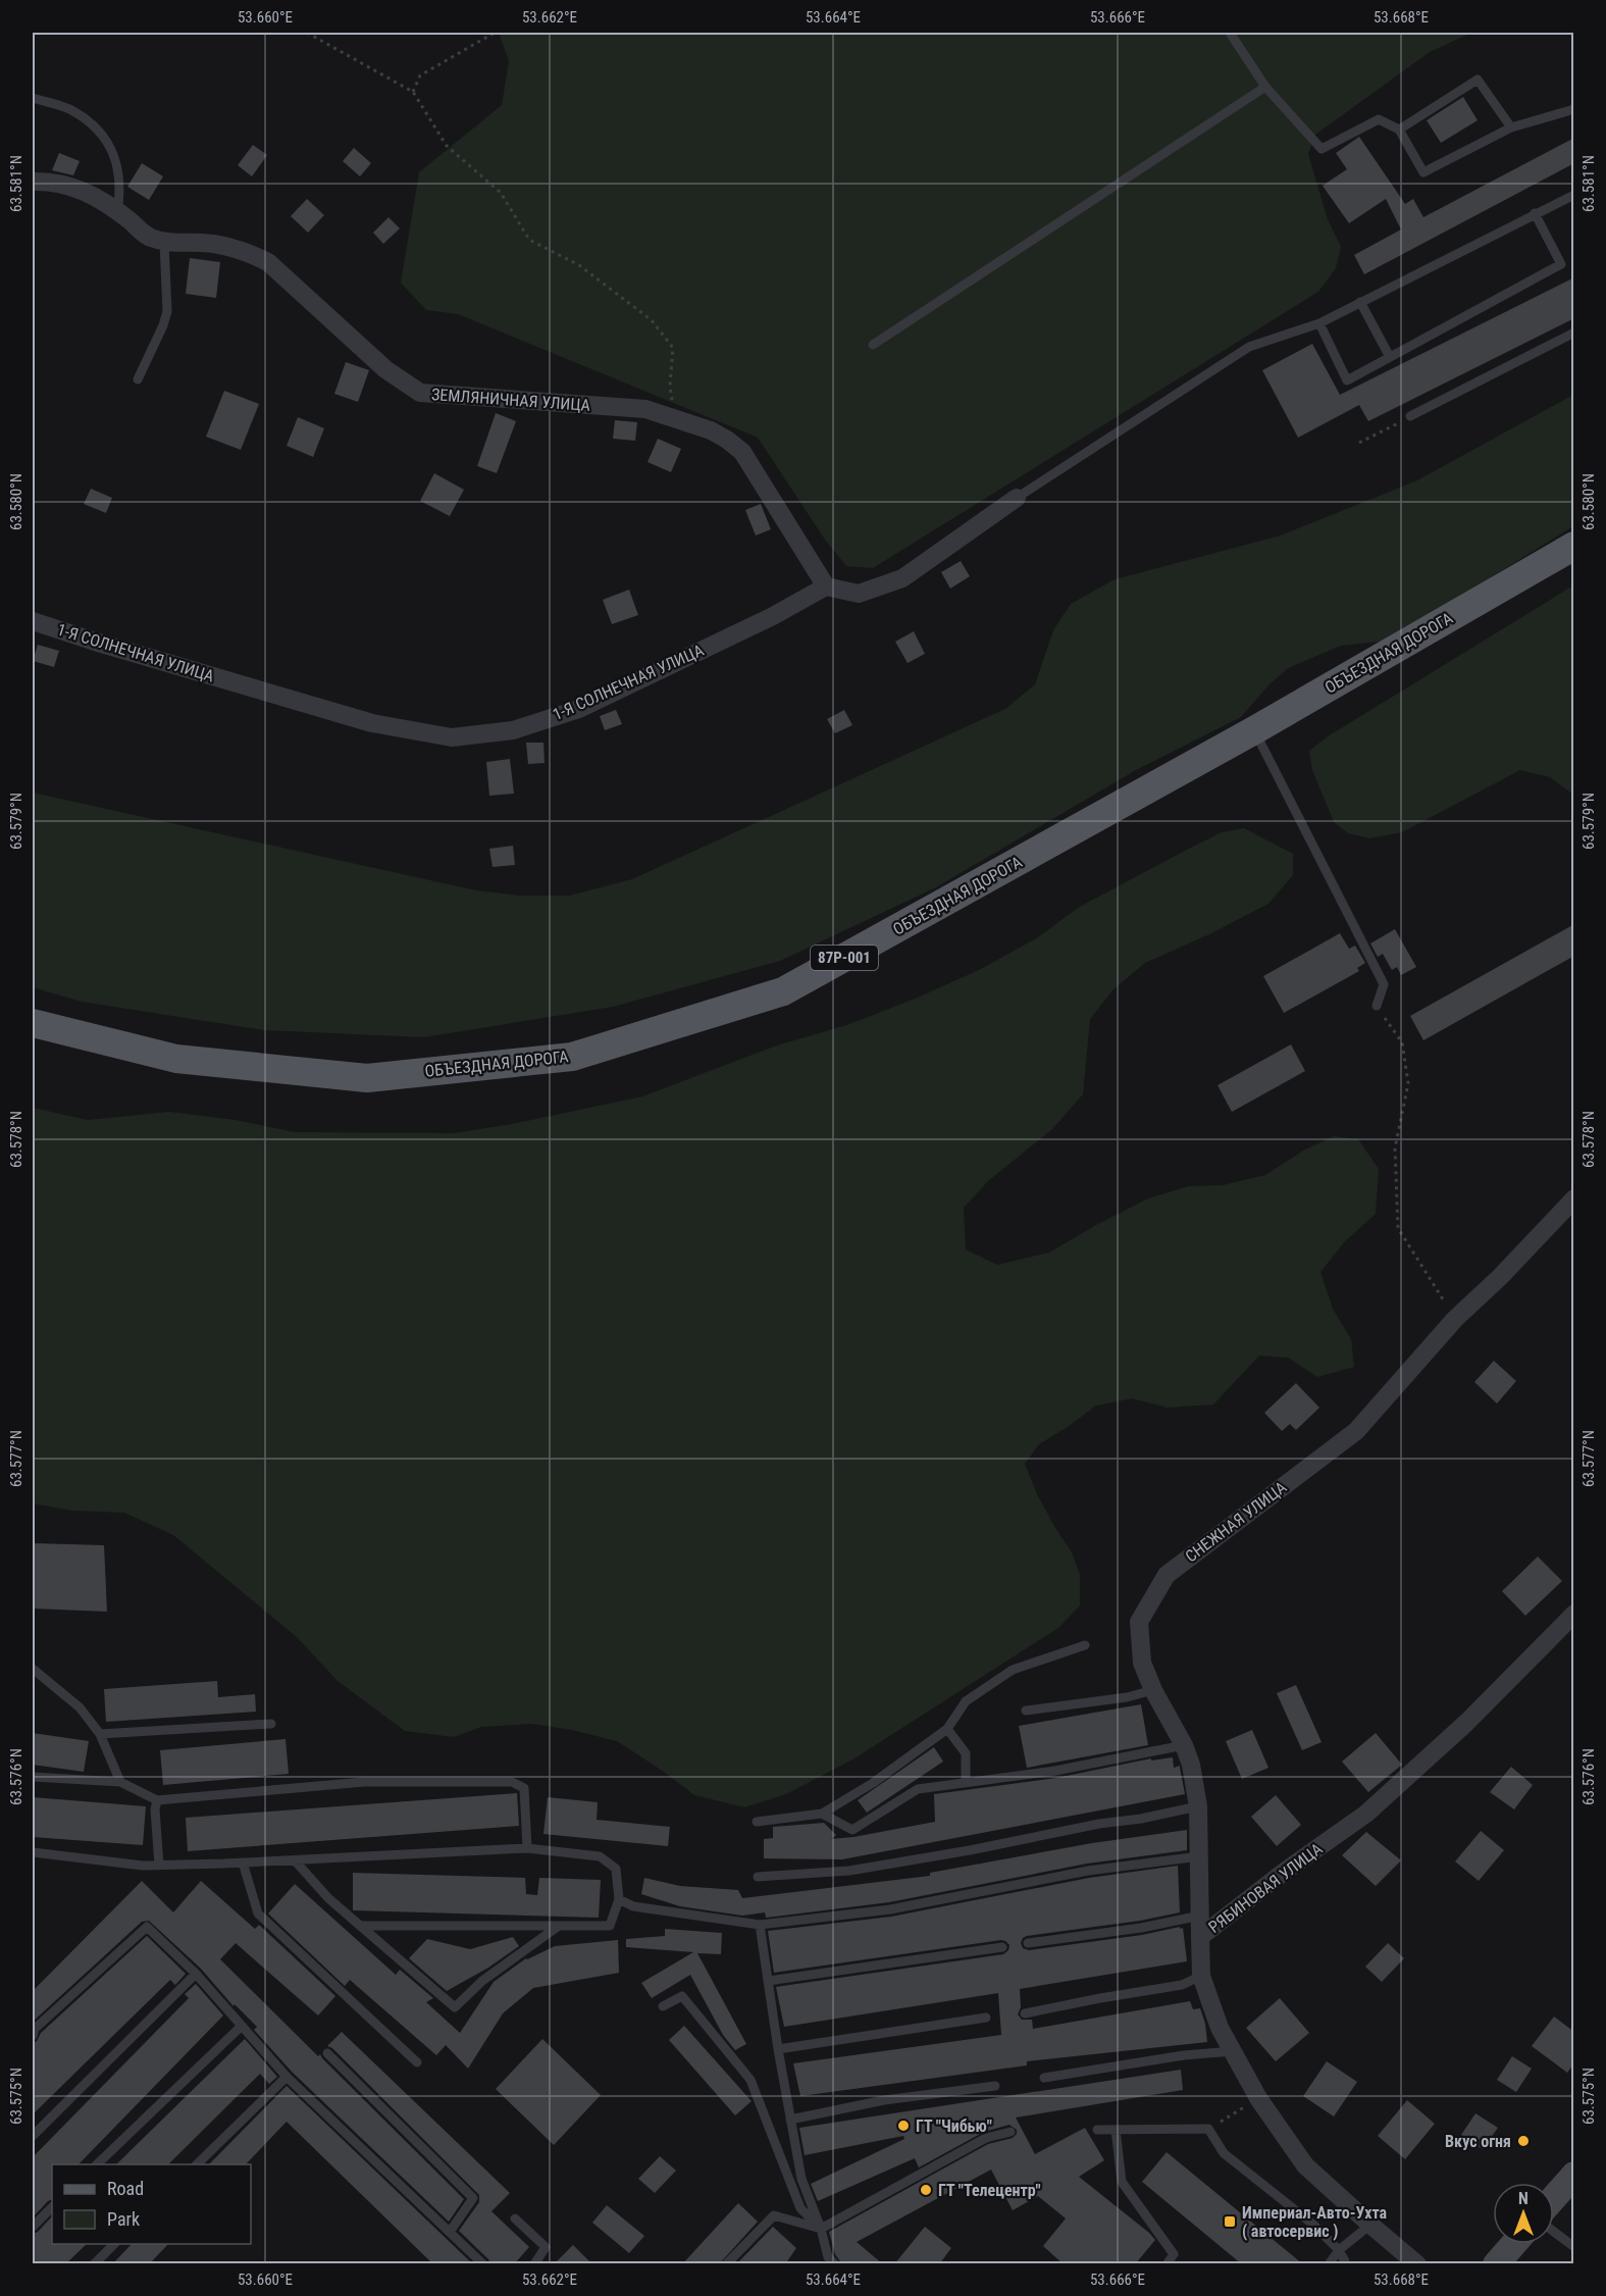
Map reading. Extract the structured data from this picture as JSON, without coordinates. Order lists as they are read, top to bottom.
{
  "streets": {
    "main road": ["ОБЪЕЗДНАЯ ДОРОГА", "87Р-001"],
    "street": [
      "ЗЕМЛЯНИЧНАЯ УЛИЦА",
      "1-Я СОЛНЕЧНАЯ УЛИЦА",
      "СНЕЖНАЯ УЛИЦА",
      "РЯБИНОВАЯ УЛИЦА"
    ]
  },
  "crossings": [
    ["ЗЕМЛЯНИЧНАЯ УЛИЦА", "1-Я СОЛНЕЧНАЯ УЛИЦА"],
    ["СНЕЖНАЯ УЛИЦА", "РЯБИНОВАЯ УЛИЦА"]
  ],
  "places": {
    "other": ["ГТ \"Чибью\"", "Вкус огня", "ГТ \"Телецентр\""],
    "transit": ["Империал-Авто-Ухта ( автосервис )"]
  },
  "legend": ["Road", "Park"],
  "north": "top",
  "coordinates": [
    "53.660°E",
    "53.662°E",
    "53.664°E",
    "53.666°E",
    "53.668°E",
    "63.581°N",
    "63.580°N",
    "63.579°N",
    "63.578°N",
    "63.577°N",
    "63.576°N",
    "63.575°N"
  ]
}
